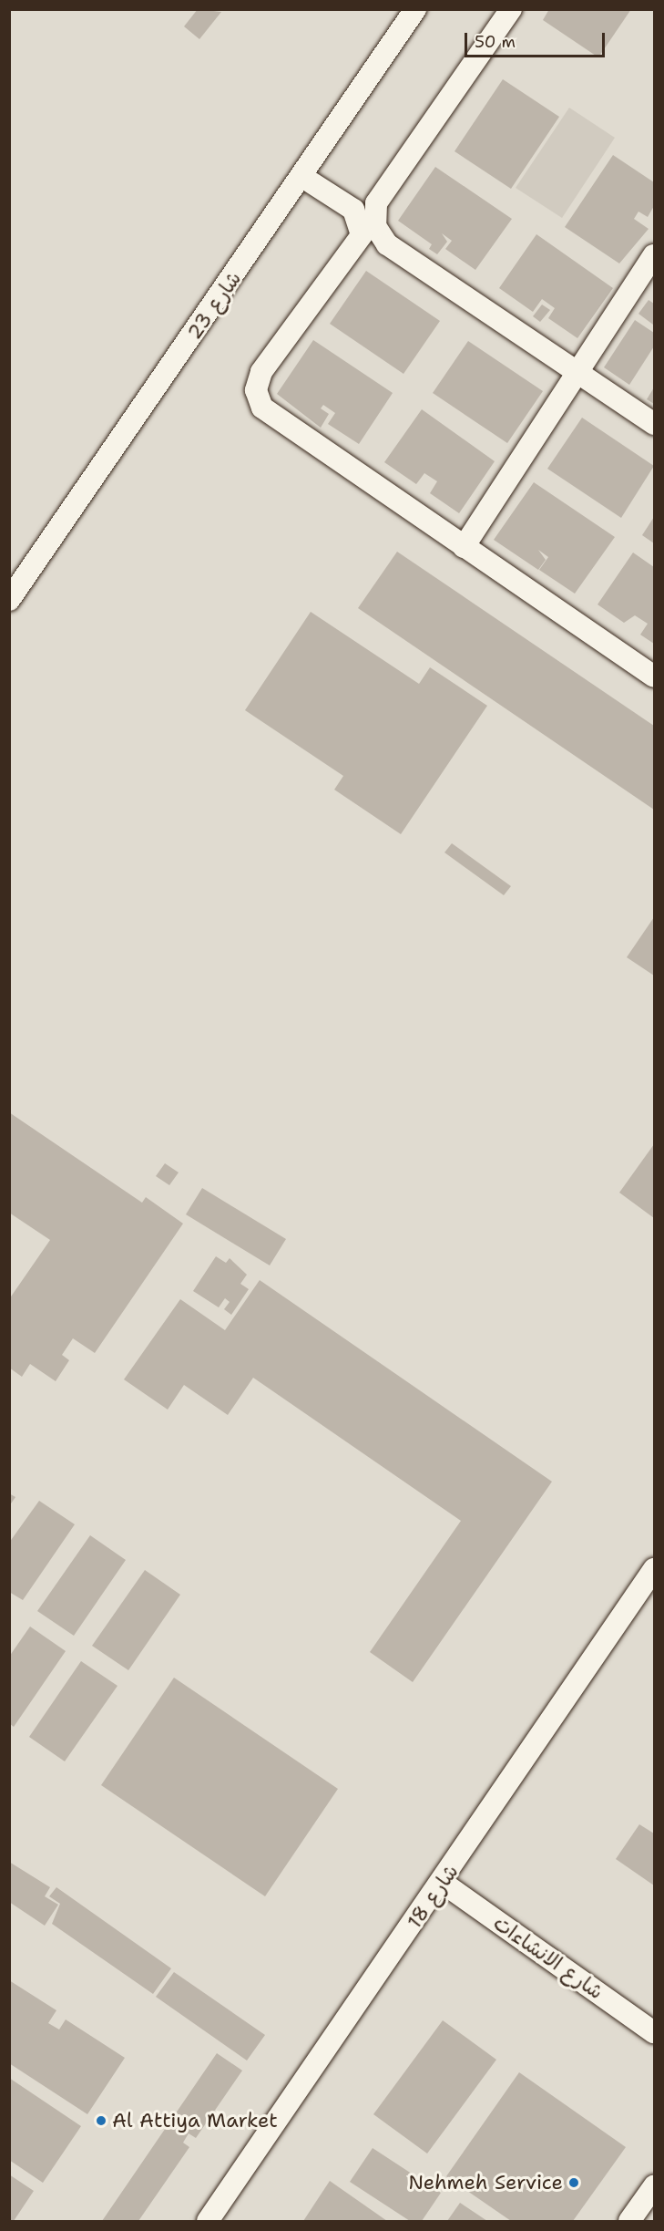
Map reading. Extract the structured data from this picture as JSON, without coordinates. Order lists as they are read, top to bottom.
{
  "streets": {
    "street": ["شارع 23", "شارع 18", "شارع الانشاءات"]
  },
  "crossings": [
    ["شارع 18", "شارع الانشاءات"]
  ],
  "places": ["Al Attiya Market", "Nehmeh Service"],
  "scale_bar": "50 m"
}
